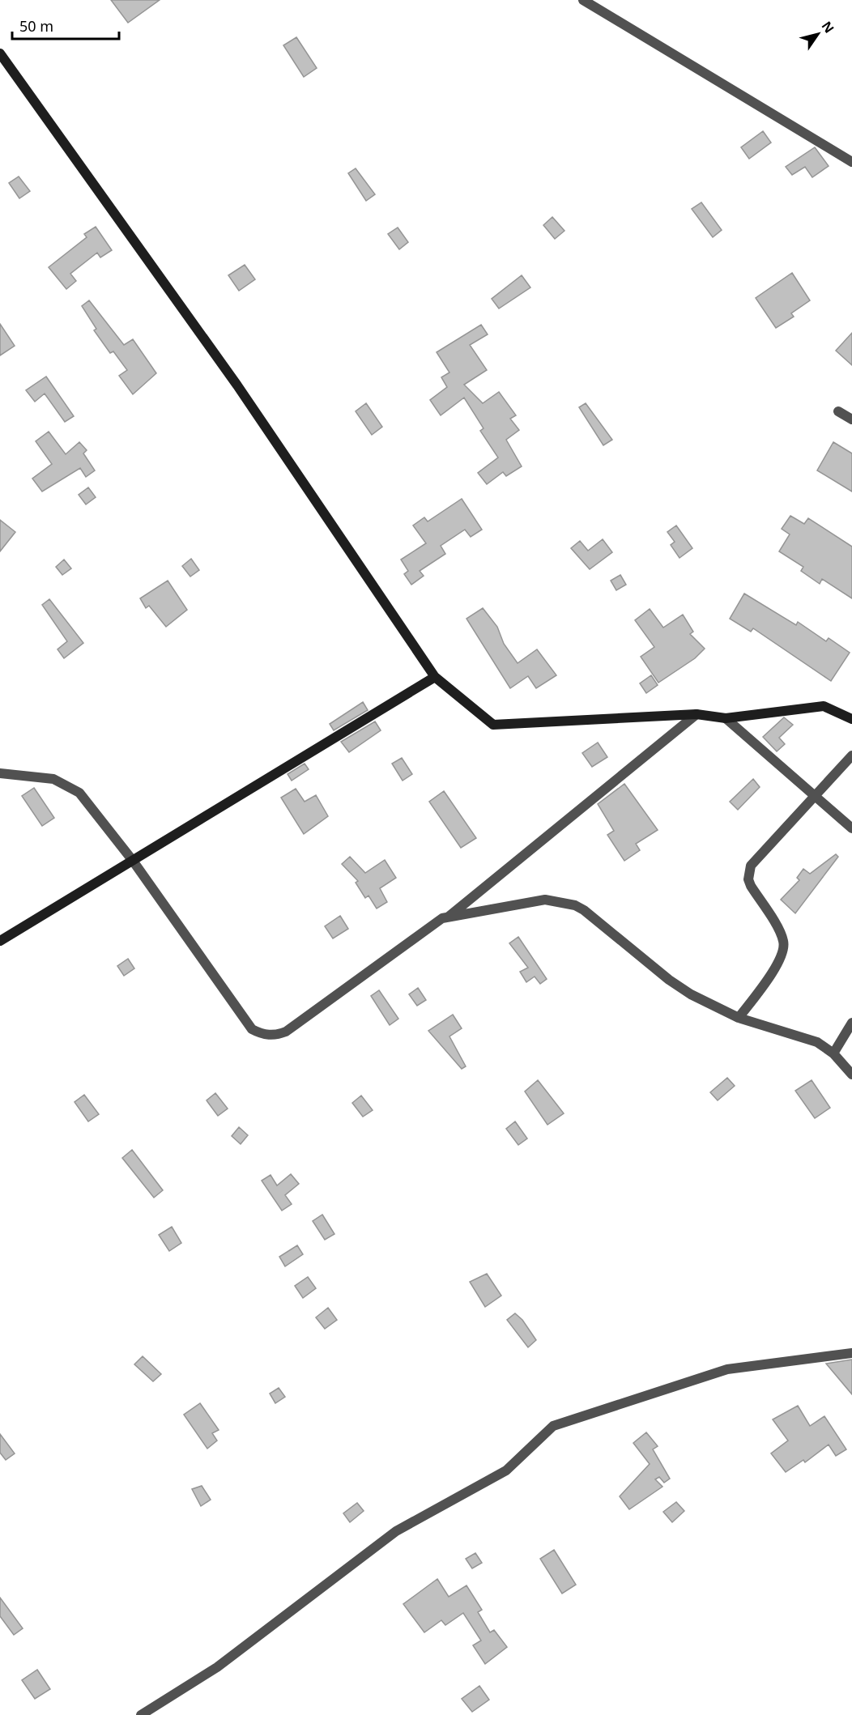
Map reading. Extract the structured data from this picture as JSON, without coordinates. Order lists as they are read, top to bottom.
{
  "scale_bar": "50 m",
  "north": "top right"
}
